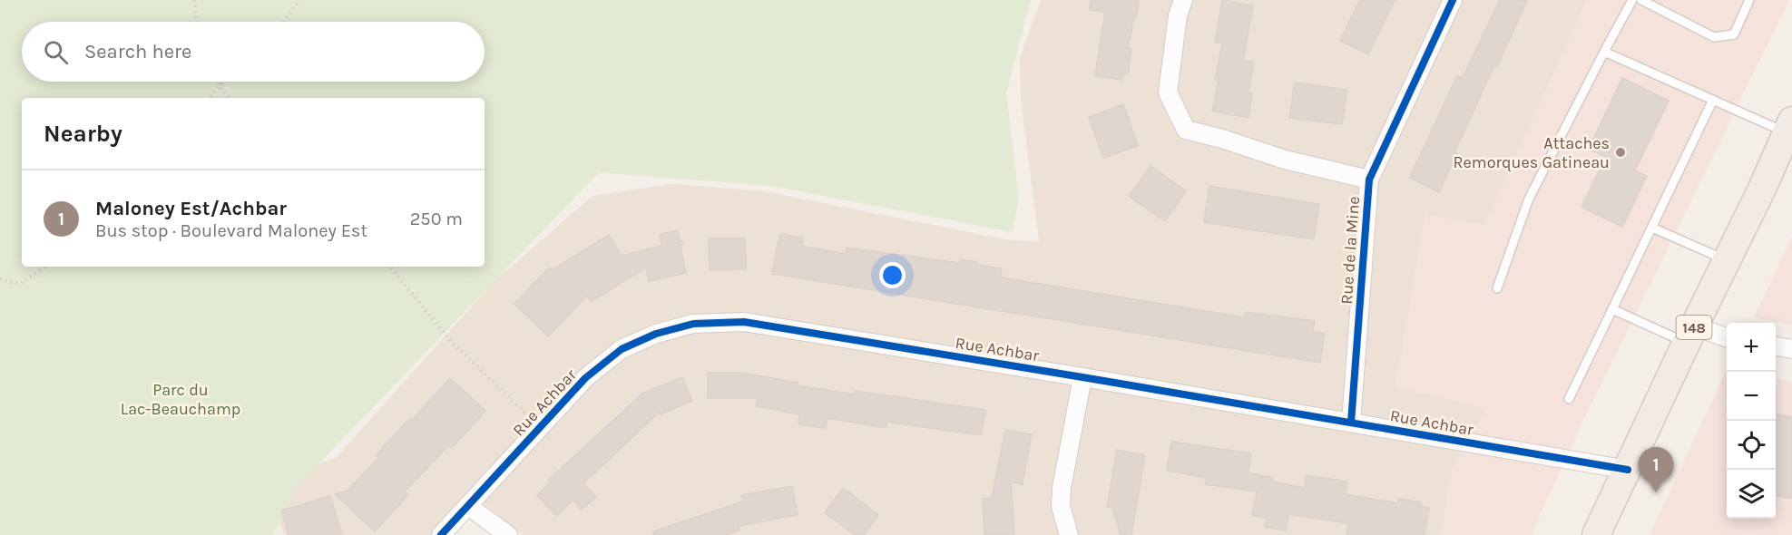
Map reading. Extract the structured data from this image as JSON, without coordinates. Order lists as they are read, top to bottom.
{
  "streets": {
    "main road": ["148"],
    "street": ["Rue de la Mine", "Rue Achbar"]
  },
  "crossings": [
    ["Rue de la Mine", "Rue Achbar"],
    ["148", "Rue Achbar"]
  ],
  "parks": ["Parc du Lac-Beauchamp"],
  "places": ["Attaches Remorques Gatineau"],
  "page": {
    "search": "Search here",
    "heading": "Nearby",
    "list": [
      {
        "mark": "1",
        "name": "Maloney Est/Achbar",
        "note": "Bus stop · Boulevard Maloney Est",
        "value": "250 m"
      }
    ],
    "map_buttons": ["+", "−"],
    "pins": "1"
  }
}
